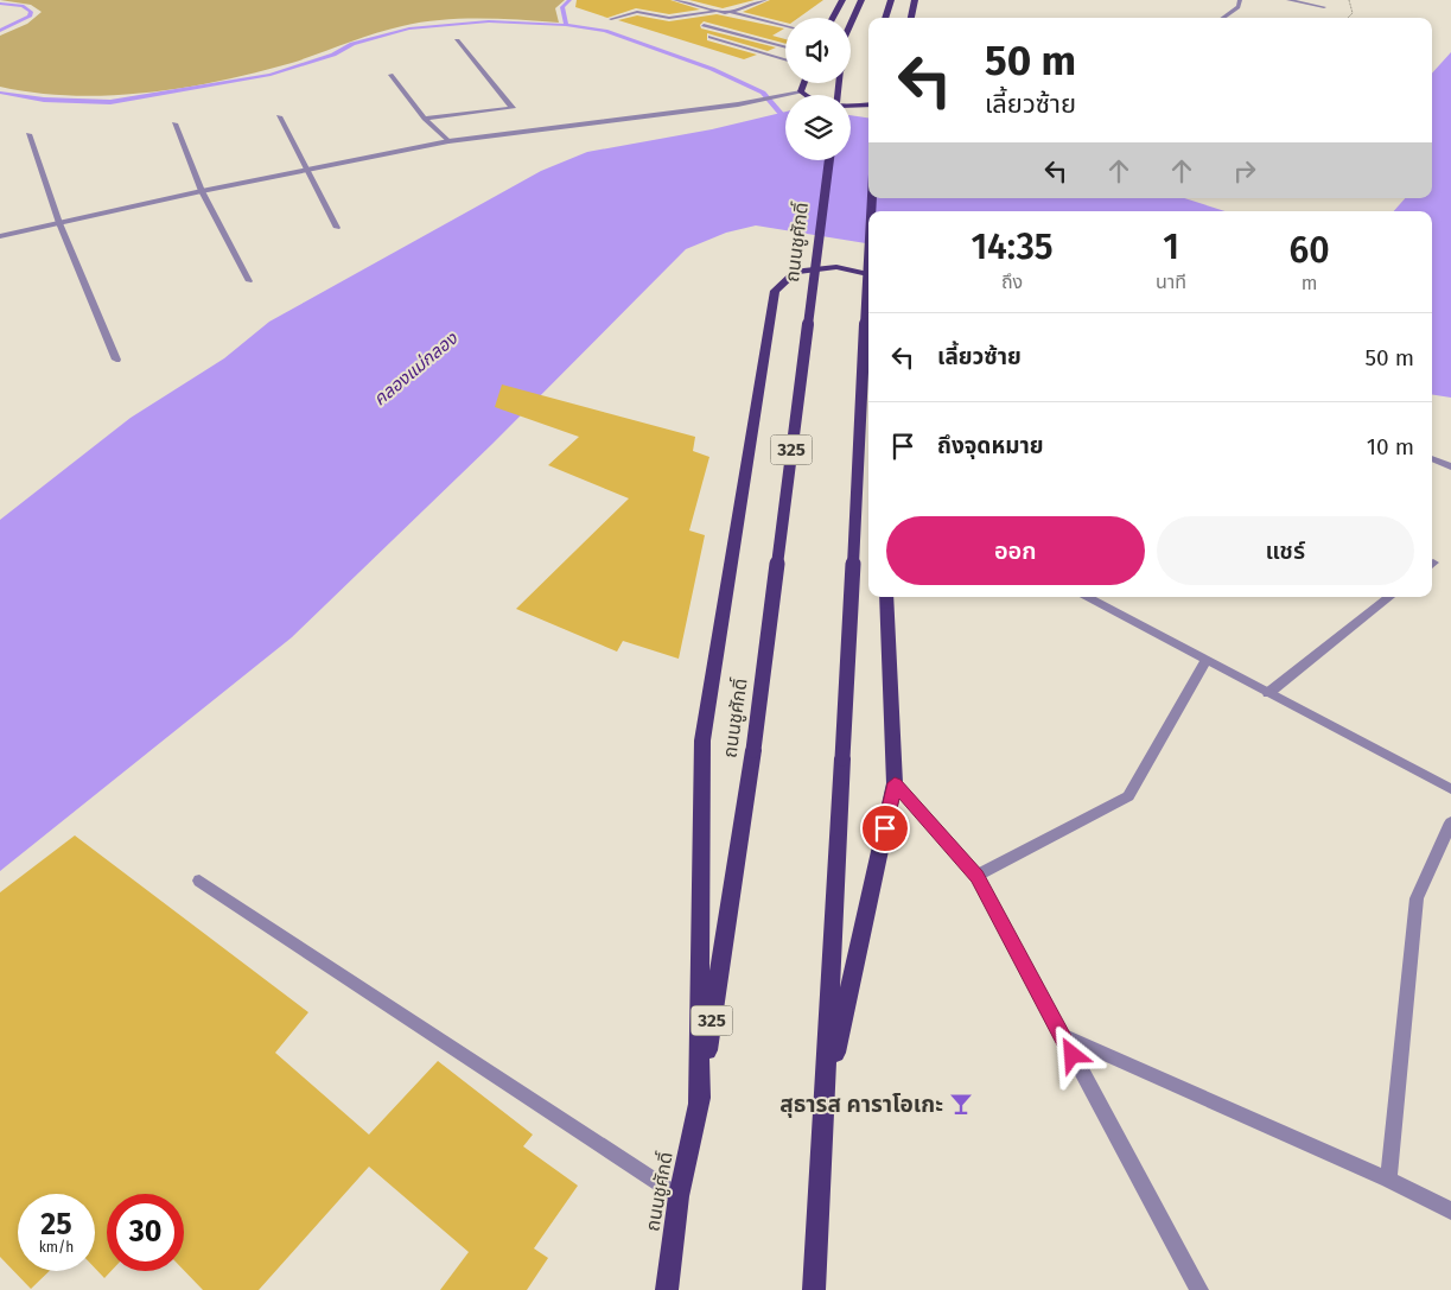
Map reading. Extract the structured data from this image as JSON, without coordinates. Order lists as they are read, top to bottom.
{
  "streets": {
    "main road": ["ถนนชูศักดิ์", "325"]
  },
  "water": ["คลองแม่กลอง"],
  "places": {
    "bar": ["สุธารส คาราโอเกะ"]
  },
  "page": {
    "turn": ["50 m", "เลี้ยวซ้าย"],
    "eta": [
      "14:35",
      "ถึง",
      "1",
      "นาที",
      "60",
      "m"
    ],
    "list": [
      {
        "name": "เลี้ยวซ้าย",
        "value": "50 m"
      },
      {
        "name": "ถึงจุดหมาย",
        "value": "10 m"
      }
    ],
    "buttons": ["ออก", "แชร์"],
    "speed": "25 km/h",
    "limit": "30"
  }
}
